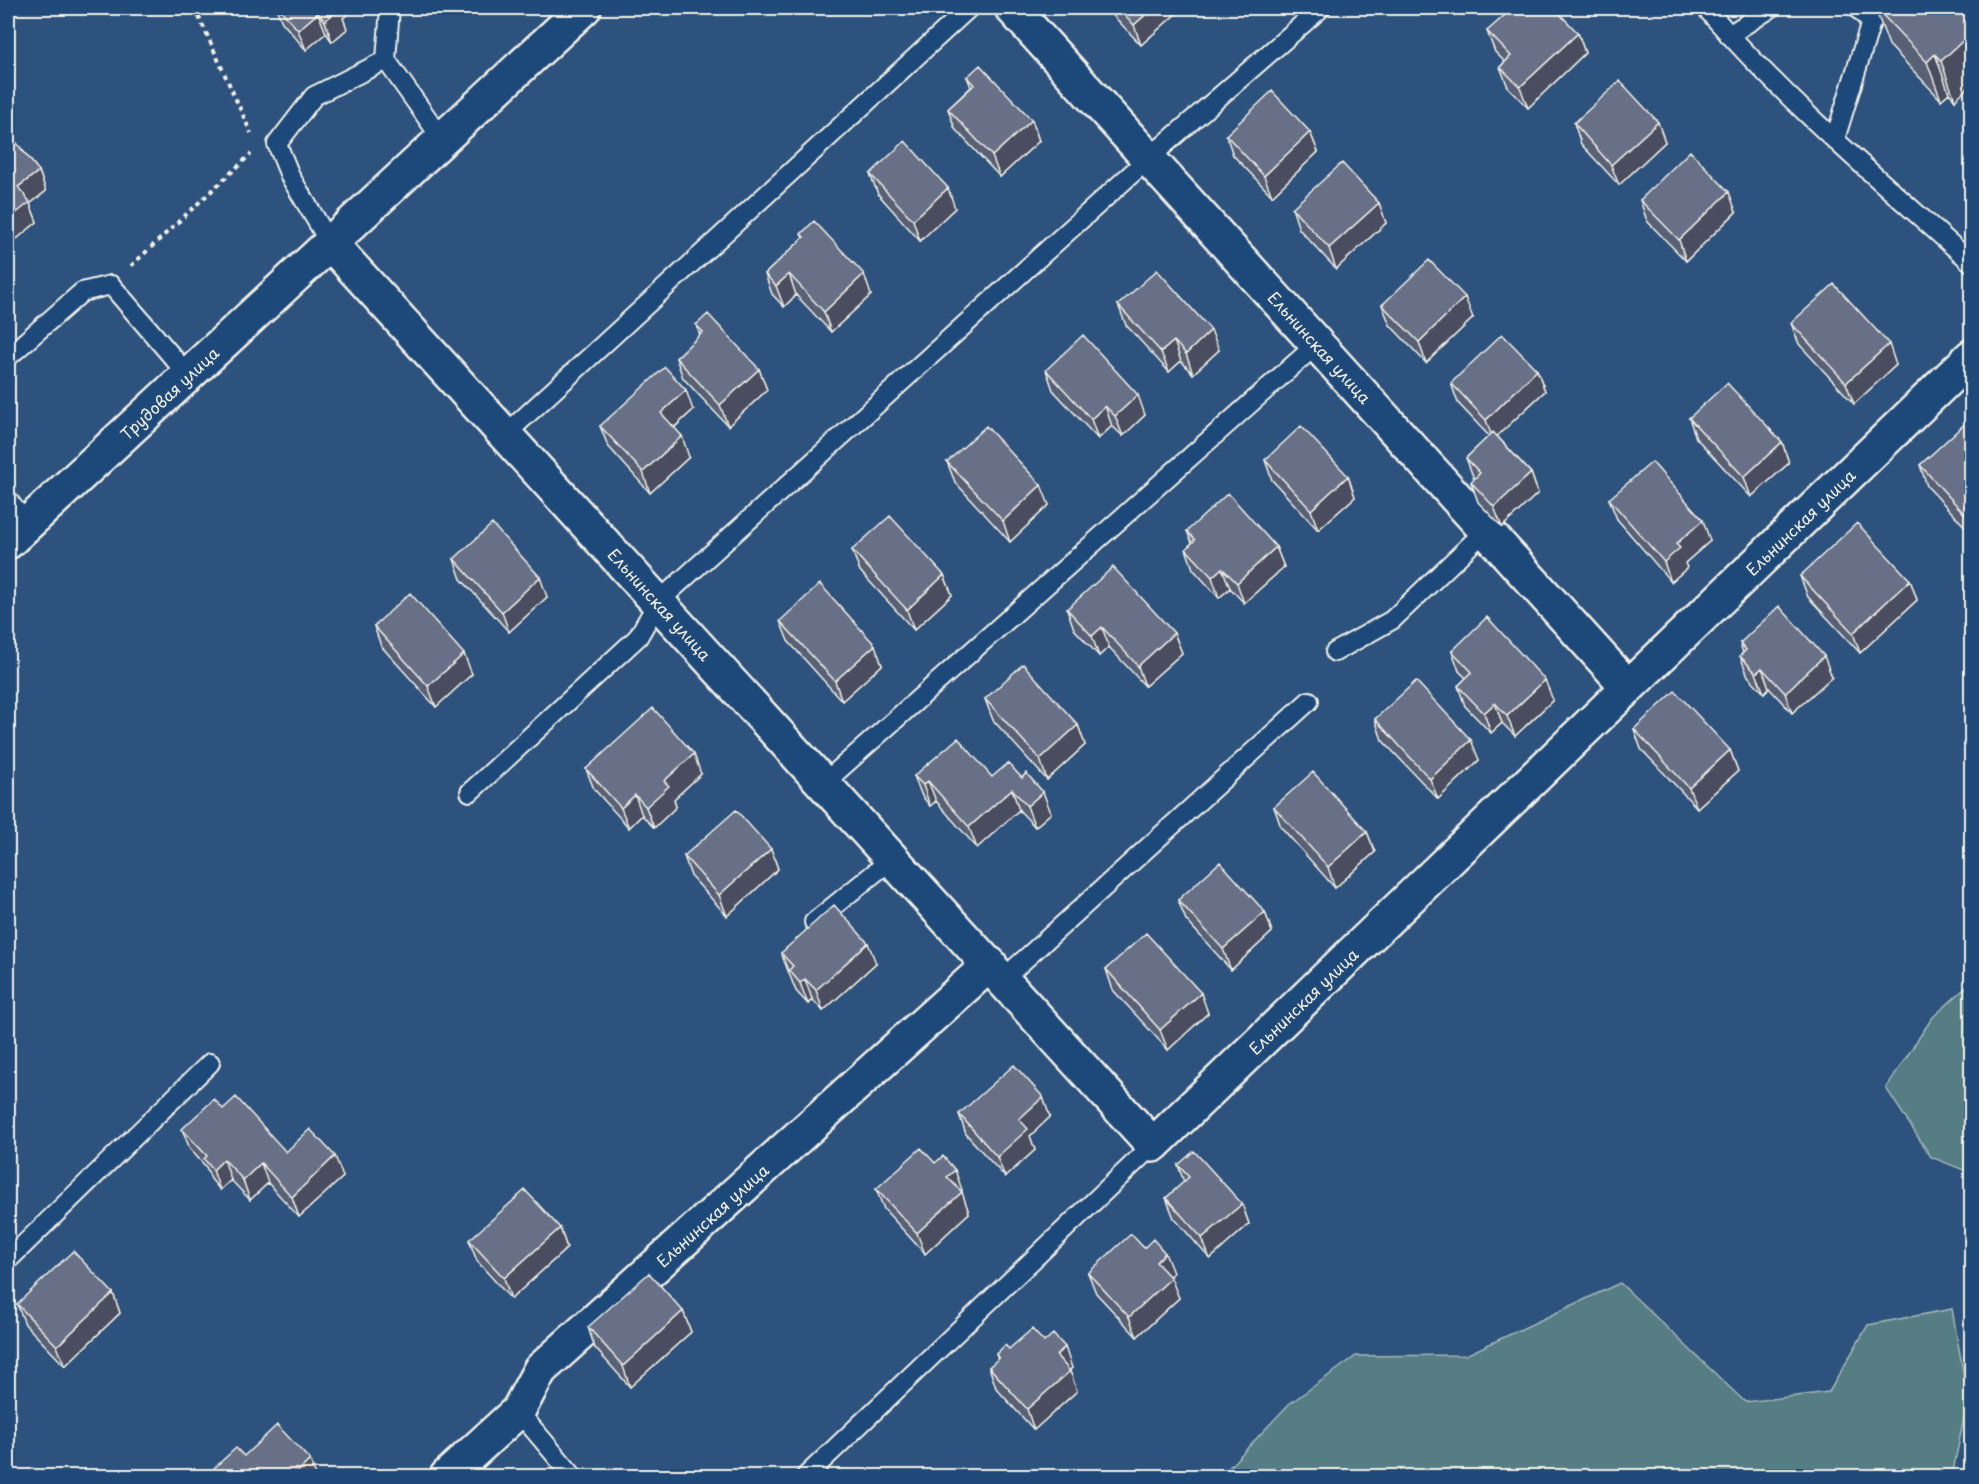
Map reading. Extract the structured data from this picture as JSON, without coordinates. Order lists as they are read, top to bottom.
{
  "streets": {
    "street": ["Ельнинская улица", "Трудовая улица"]
  },
  "crossings": [
    ["Ельнинская улица", "Трудовая улица"]
  ]
}
